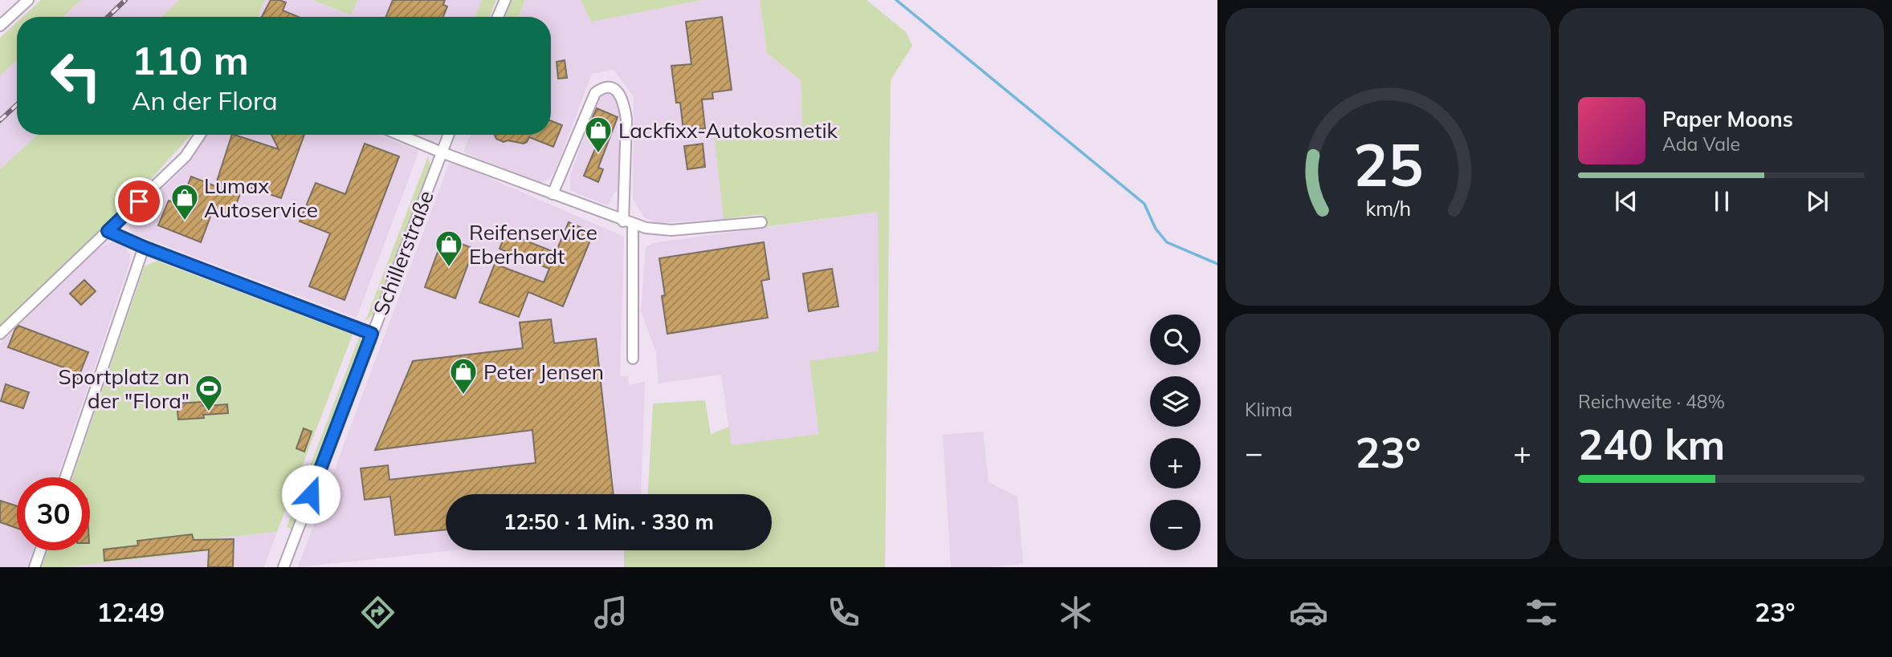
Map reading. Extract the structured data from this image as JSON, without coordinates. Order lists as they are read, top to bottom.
{
  "streets": {
    "street": ["Schillerstraße"]
  },
  "places": {
    "shop": [
      "Lackfixx-Autokosmetik",
      "Lumax Autoservice",
      "Reifenservice Eberhardt",
      "Peter Jensen"
    ],
    "sports": ["Sportplatz an der \"Flora\""]
  },
  "page": {
    "turn": ["110 m", "An der Flora"],
    "song": ["Paper Moons", "Ada Vale"],
    "tile": [
      "Klima",
      ["Reichweite · 48%", "240 km"]
    ],
    "map_buttons": ["+", "−"],
    "heat": ["−", "23°", "+"],
    "limit": "30",
    "trip": "12:50 · 1 Min. · 330 m",
    "tabs": ["12:49", "23°"],
    "gauge": ["25", "km/h"]
  }
}
